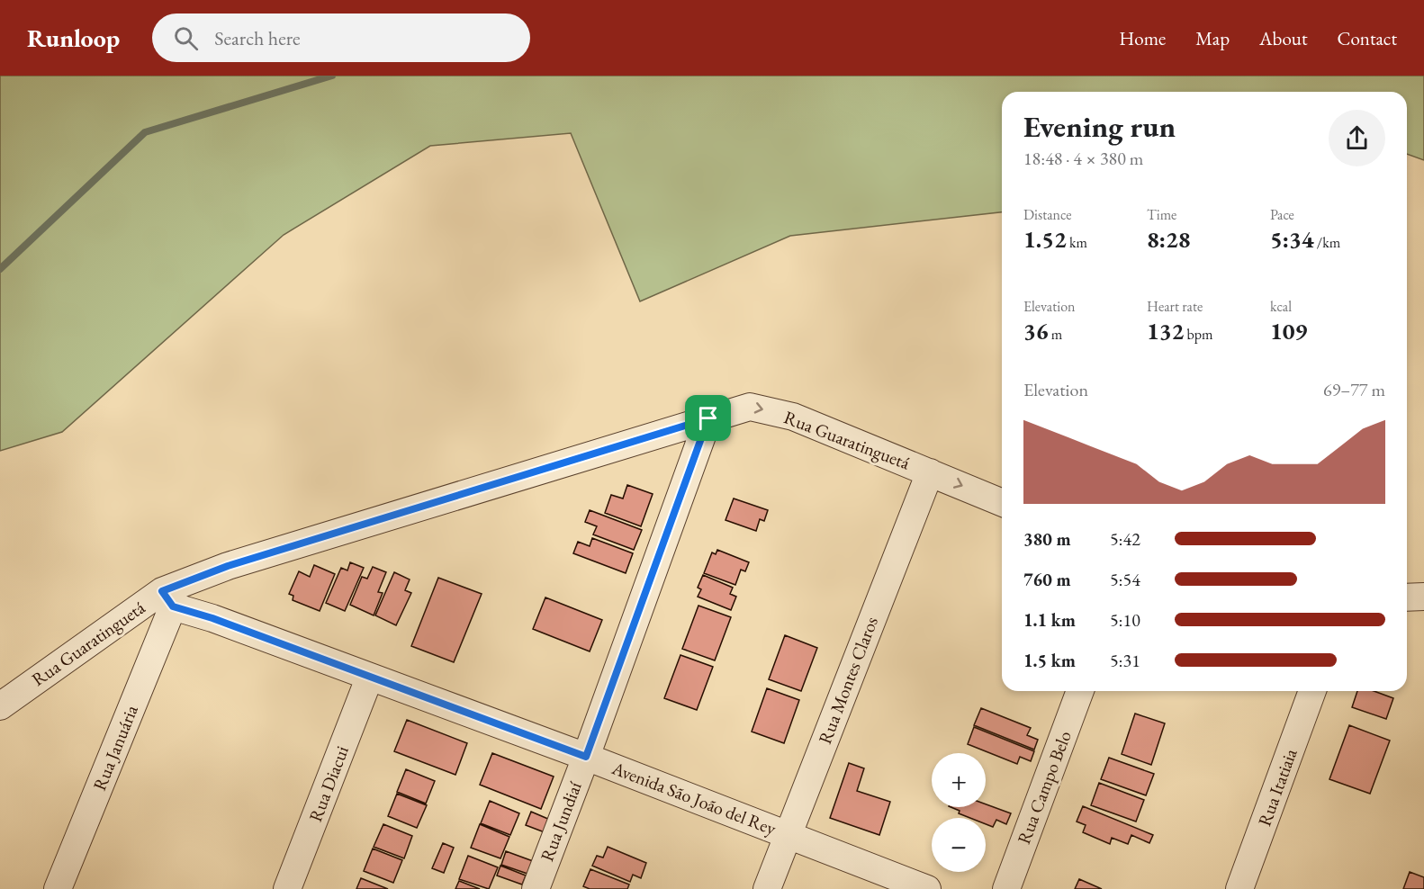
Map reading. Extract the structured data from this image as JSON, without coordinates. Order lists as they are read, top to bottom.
{
  "streets": {
    "street": [
      "Rua Guaratinguetá",
      "Rua Montes Claros",
      "Rua Januária",
      "Rua Diacui",
      "Rua Campo Belo",
      "Rua Itatiaia",
      "Avenida São João del Rey",
      "Rua Jundiaí"
    ]
  },
  "crossings": [
    ["Rua Guaratinguetá", "Rua Montes Claros"],
    ["Rua Guaratinguetá", "Rua Januária"],
    ["Rua Guaratinguetá", "Avenida São João del Rey"],
    ["Rua Guaratinguetá", "Rua Jundiaí"],
    ["Rua Montes Claros", "Avenida São João del Rey"],
    ["Rua Januária", "Avenida São João del Rey"],
    ["Rua Diacui", "Avenida São João del Rey"],
    ["Avenida São João del Rey", "Rua Jundiaí"]
  ],
  "page": {
    "header": "Runloop",
    "search": "Search here",
    "nav": [
      "Home",
      "Map",
      "About",
      "Contact"
    ],
    "heading": ["Evening run", "18:48 · 4 × 380 m"],
    "stats": [
      ["Distance", "1.52 km"],
      ["Time", "8:28"],
      ["Pace", "5:34 /km"],
      ["Elevation", "36 m"],
      ["Heart rate", "132 bpm"],
      ["kcal", "109"]
    ],
    "chart": ["Elevation", "69–77 m"],
    "list": [
      {
        "name": "380 m",
        "note": "5:42"
      },
      {
        "name": "760 m",
        "note": "5:54"
      },
      {
        "name": "1.1 km",
        "note": "5:10"
      },
      {
        "name": "1.5 km",
        "note": "5:31"
      }
    ],
    "map_buttons": ["+", "−"]
  }
}
